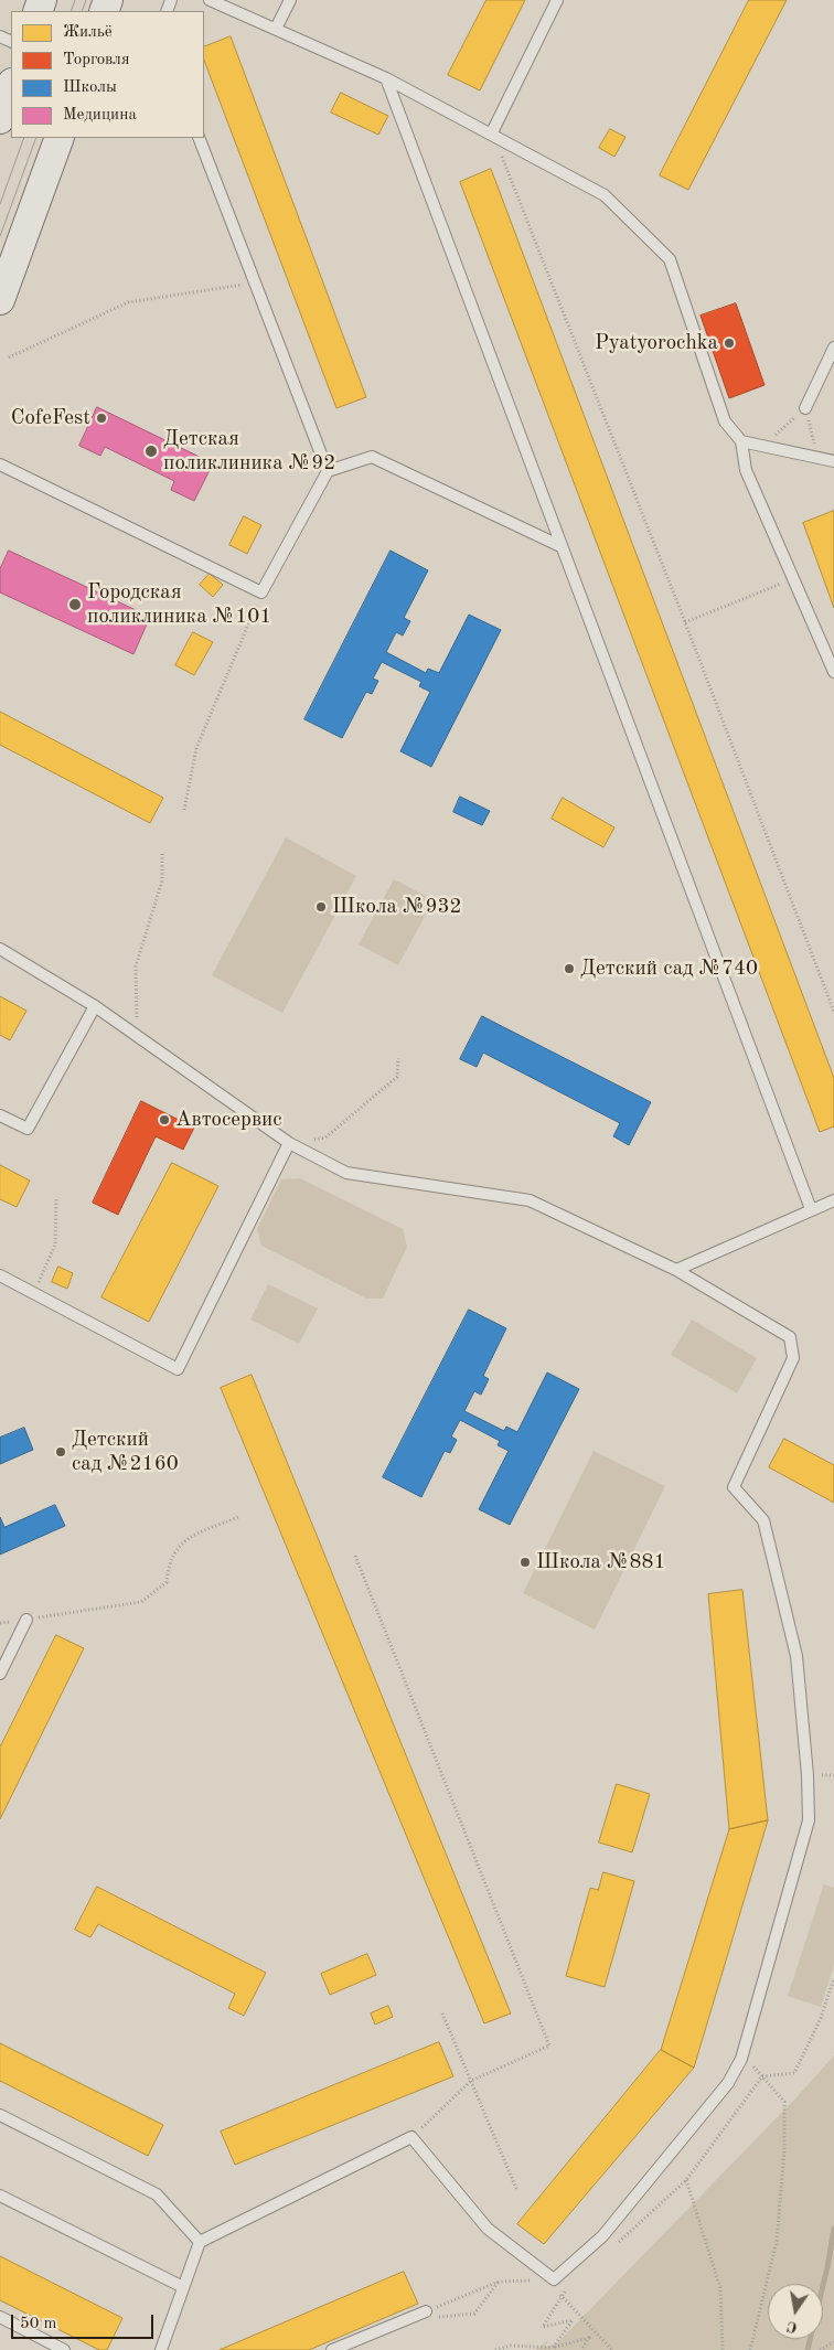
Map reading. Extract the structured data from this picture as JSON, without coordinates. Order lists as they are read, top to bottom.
{
  "places": [
    "Pyatyorochka",
    "CofeFest",
    "Детская поликлиника №92",
    "Городская поликлиника №101",
    "Школа №932",
    "Детский сад №740",
    "Автосервис",
    "Детский сад №2160",
    "Школа №881"
  ],
  "legend": [
    "Жильё",
    "Торговля",
    "Школы",
    "Медицина"
  ],
  "scale_bar": "50 m",
  "north": "bottom"
}
